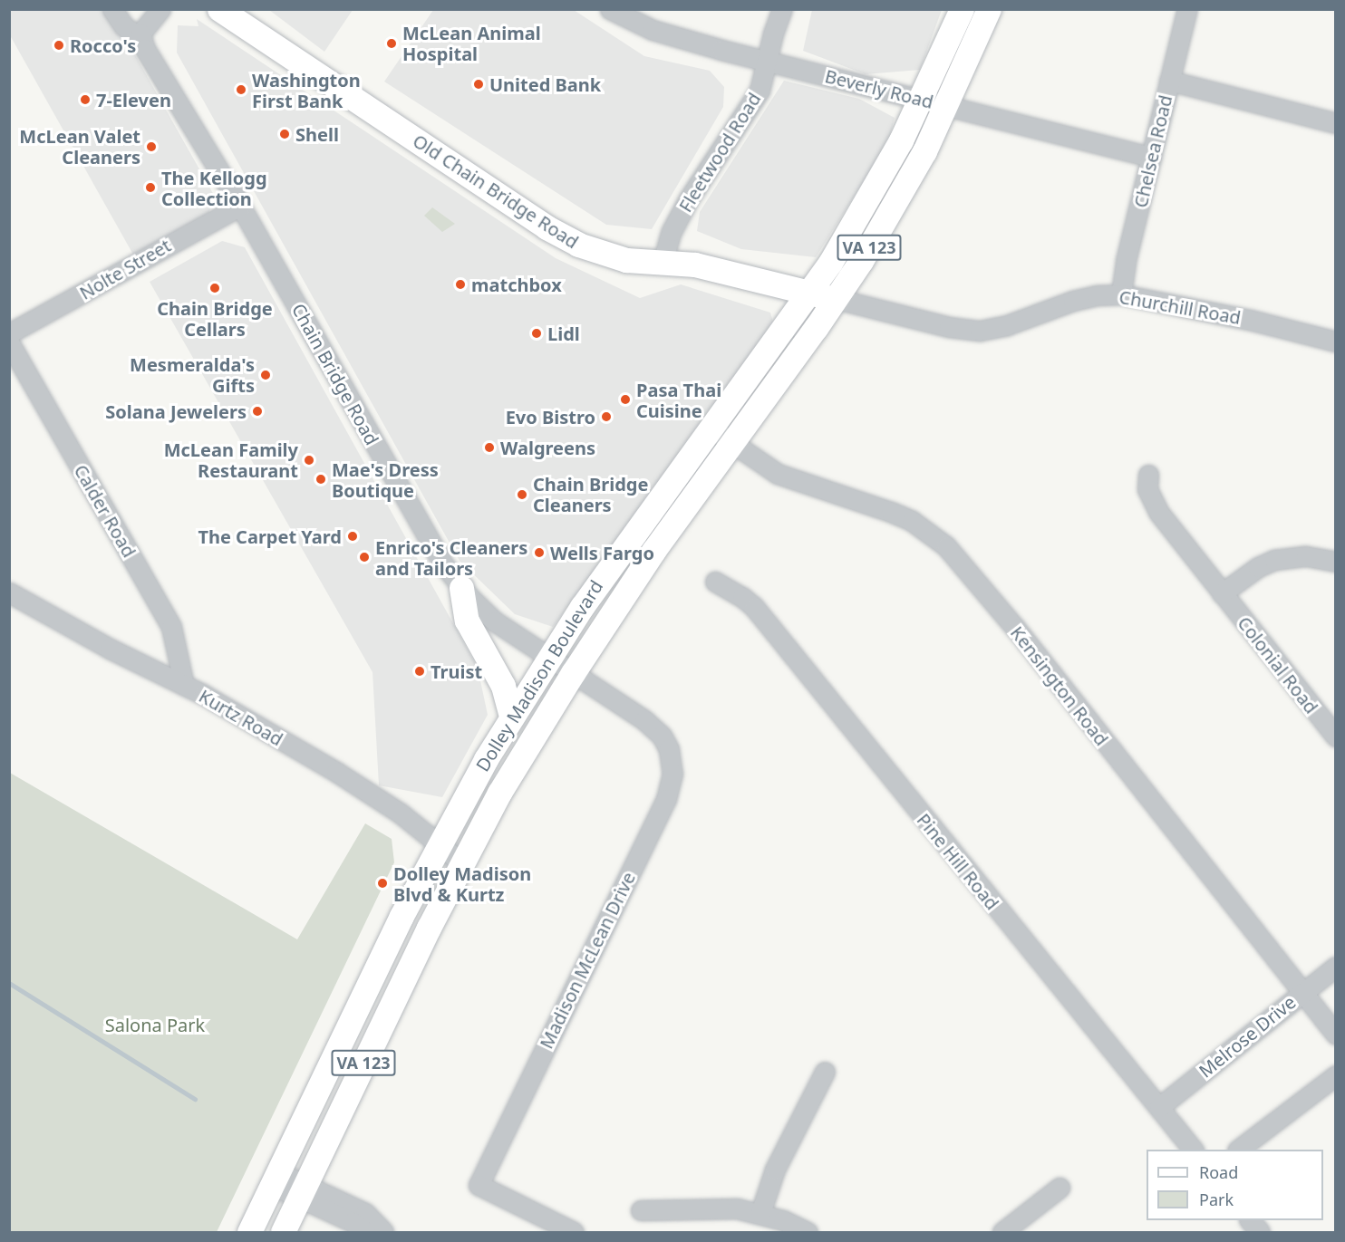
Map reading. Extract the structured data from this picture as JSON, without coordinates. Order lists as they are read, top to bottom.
{
  "streets": {
    "main road": ["Old Chain Bridge Road", "VA 123", "Dolley Madison Boulevard"],
    "street": [
      "Beverly Road",
      "Chelsea Road",
      "Fleetwood Road",
      "Nolte Street",
      "Churchill Road",
      "Chain Bridge Road",
      "Calder Road",
      "Colonial Road",
      "Kensington Road",
      "Kurtz Road",
      "Pine Hill Road",
      "Madison McLean Drive",
      "Melrose Drive"
    ]
  },
  "crossings": [
    ["Beverly Road", "Chelsea Road"],
    ["Beverly Road", "Fleetwood Road"],
    ["Beverly Road", "Dolley Madison Boulevard"],
    ["Chelsea Road", "Churchill Road"],
    ["Fleetwood Road", "Old Chain Bridge Road"],
    ["Old Chain Bridge Road", "Churchill Road"],
    ["Old Chain Bridge Road", "Dolley Madison Boulevard"],
    ["Nolte Street", "Chain Bridge Road"],
    ["Churchill Road", "Dolley Madison Boulevard"],
    ["Chain Bridge Road", "Dolley Madison Boulevard"],
    ["Chain Bridge Road", "Madison McLean Drive"],
    ["Calder Road", "Kurtz Road"],
    ["Dolley Madison Boulevard", "Kensington Road"],
    ["Dolley Madison Boulevard", "Kurtz Road"],
    ["Dolley Madison Boulevard", "Madison McLean Drive"],
    ["Kensington Road", "Melrose Drive"],
    ["Pine Hill Road", "Melrose Drive"]
  ],
  "parks": ["Salona Park"],
  "places": [
    "McLean Animal Hospital",
    "Rocco's",
    "United Bank",
    "Washington First Bank",
    "7-Eleven",
    "Shell",
    "McLean Valet Cleaners",
    "The Kellogg Collection",
    "matchbox",
    "Chain Bridge Cellars",
    "Lidl",
    "Mesmeralda's Gifts",
    "Pasa Thai Cuisine",
    "Solana Jewelers",
    "Evo Bistro",
    "Walgreens",
    "McLean Family Restaurant",
    "Mae's Dress Boutique",
    "Chain Bridge Cleaners",
    "The Carpet Yard",
    "Wells Fargo",
    "Enrico's Cleaners and Tailors",
    "Truist",
    "Dolley Madison Blvd & Kurtz"
  ],
  "legend": ["Road", "Park"]
}
